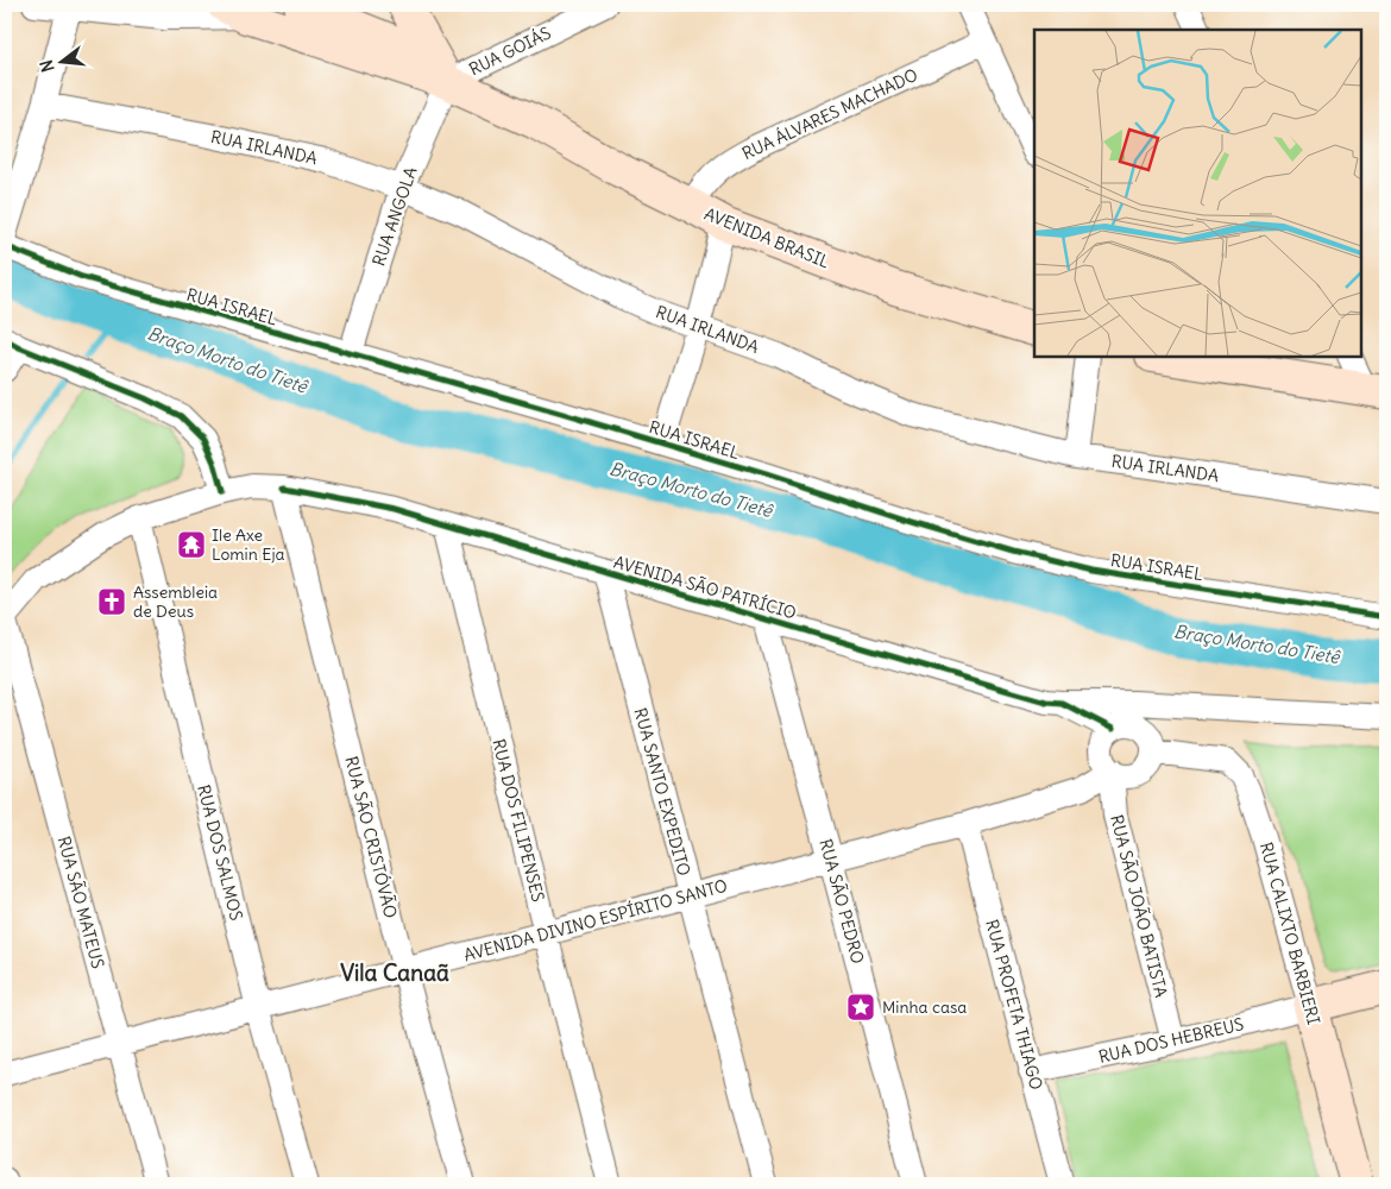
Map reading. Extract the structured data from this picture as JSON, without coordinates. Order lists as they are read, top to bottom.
{
  "streets": {
    "main road": ["AVENIDA BRASIL", "RUA CALIXTO BARBIERI"],
    "street": [
      "RUA GOIÁS",
      "RUA ÁLVARES MACHADO",
      "RUA IRLANDA",
      "RUA ANGOLA",
      "RUA ISRAEL",
      "AVENIDA SÃO PATRÍCIO",
      "RUA SANTO EXPEDITO",
      "RUA DOS FILIPENSES",
      "RUA SÃO CRISTÓVÃO",
      "RUA DOS SALMOS",
      "RUA SÃO PEDRO",
      "RUA SÃO MATEUS",
      "RUA SÃO JOÃO BATISTA",
      "AVENIDA DIVINO ESPÍRITO SANTO",
      "RUA PROFETA THIAGO",
      "RUA DOS HEBREUS"
    ]
  },
  "crossings": [
    ["RUA GOIÁS", "RUA ANGOLA"],
    ["RUA GOIÁS", "AVENIDA BRASIL"],
    ["RUA ÁLVARES MACHADO", "AVENIDA BRASIL"],
    ["RUA IRLANDA", "RUA ANGOLA"],
    ["RUA ANGOLA", "AVENIDA BRASIL"],
    ["RUA ANGOLA", "RUA ISRAEL"],
    ["AVENIDA SÃO PATRÍCIO", "RUA SANTO EXPEDITO"],
    ["AVENIDA SÃO PATRÍCIO", "RUA DOS FILIPENSES"],
    ["AVENIDA SÃO PATRÍCIO", "RUA SÃO CRISTÓVÃO"],
    ["AVENIDA SÃO PATRÍCIO", "RUA DOS SALMOS"],
    ["AVENIDA SÃO PATRÍCIO", "RUA SÃO PEDRO"],
    ["AVENIDA SÃO PATRÍCIO", "RUA SÃO MATEUS"],
    ["AVENIDA SÃO PATRÍCIO", "RUA SÃO JOÃO BATISTA"],
    ["AVENIDA SÃO PATRÍCIO", "AVENIDA DIVINO ESPÍRITO SANTO"],
    ["AVENIDA SÃO PATRÍCIO", "RUA CALIXTO BARBIERI"],
    ["RUA SANTO EXPEDITO", "AVENIDA DIVINO ESPÍRITO SANTO"],
    ["RUA DOS FILIPENSES", "AVENIDA DIVINO ESPÍRITO SANTO"],
    ["RUA SÃO CRISTÓVÃO", "AVENIDA DIVINO ESPÍRITO SANTO"],
    ["RUA DOS SALMOS", "AVENIDA DIVINO ESPÍRITO SANTO"],
    ["RUA SÃO PEDRO", "AVENIDA DIVINO ESPÍRITO SANTO"],
    ["RUA SÃO MATEUS", "AVENIDA DIVINO ESPÍRITO SANTO"],
    ["RUA SÃO JOÃO BATISTA", "AVENIDA DIVINO ESPÍRITO SANTO"],
    ["RUA SÃO JOÃO BATISTA", "RUA CALIXTO BARBIERI"],
    ["RUA SÃO JOÃO BATISTA", "RUA DOS HEBREUS"],
    ["AVENIDA DIVINO ESPÍRITO SANTO", "RUA CALIXTO BARBIERI"],
    ["AVENIDA DIVINO ESPÍRITO SANTO", "RUA PROFETA THIAGO"],
    ["RUA CALIXTO BARBIERI", "RUA DOS HEBREUS"],
    ["RUA PROFETA THIAGO", "RUA DOS HEBREUS"]
  ],
  "districts": ["Vila Canaã"],
  "water": ["Braço Morto do Tietê"],
  "places": {
    "temple": ["Ile Axe Lomin Eja"],
    "church": ["Assembleia de Deus"],
    "place": ["Minha casa"]
  },
  "north": "left"
}
